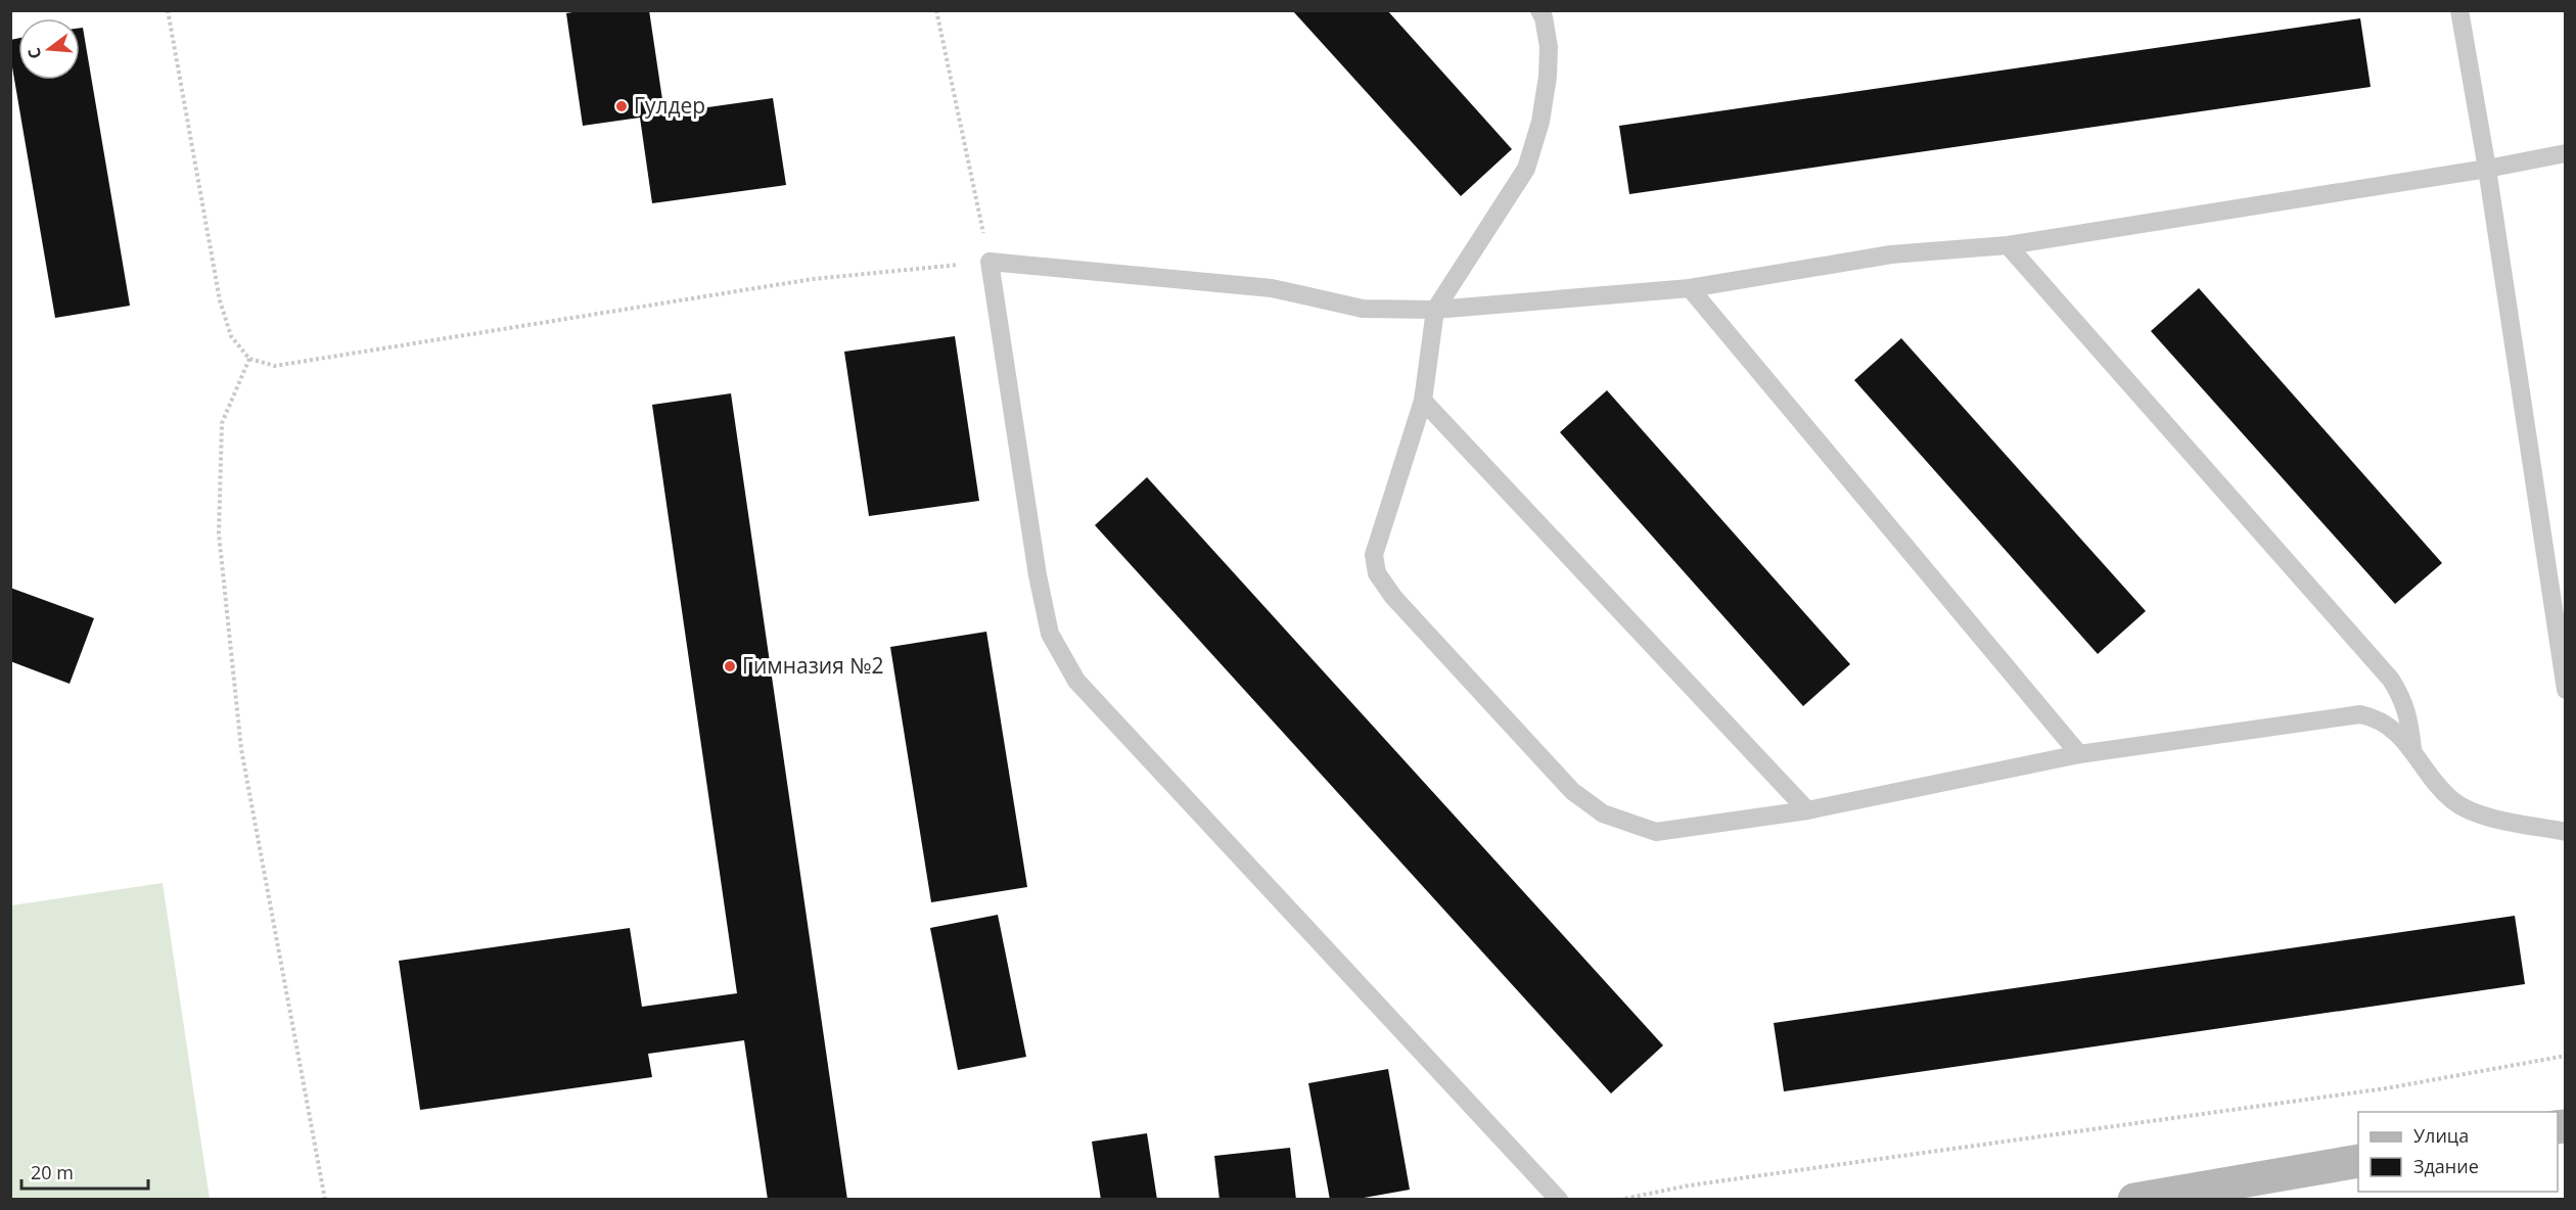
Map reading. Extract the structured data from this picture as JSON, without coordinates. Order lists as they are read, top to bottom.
{
  "places": ["Гулдер", "Гимназия №2"],
  "legend": ["Улица", "Здание"],
  "scale_bar": "20 m",
  "north": "left"
}
